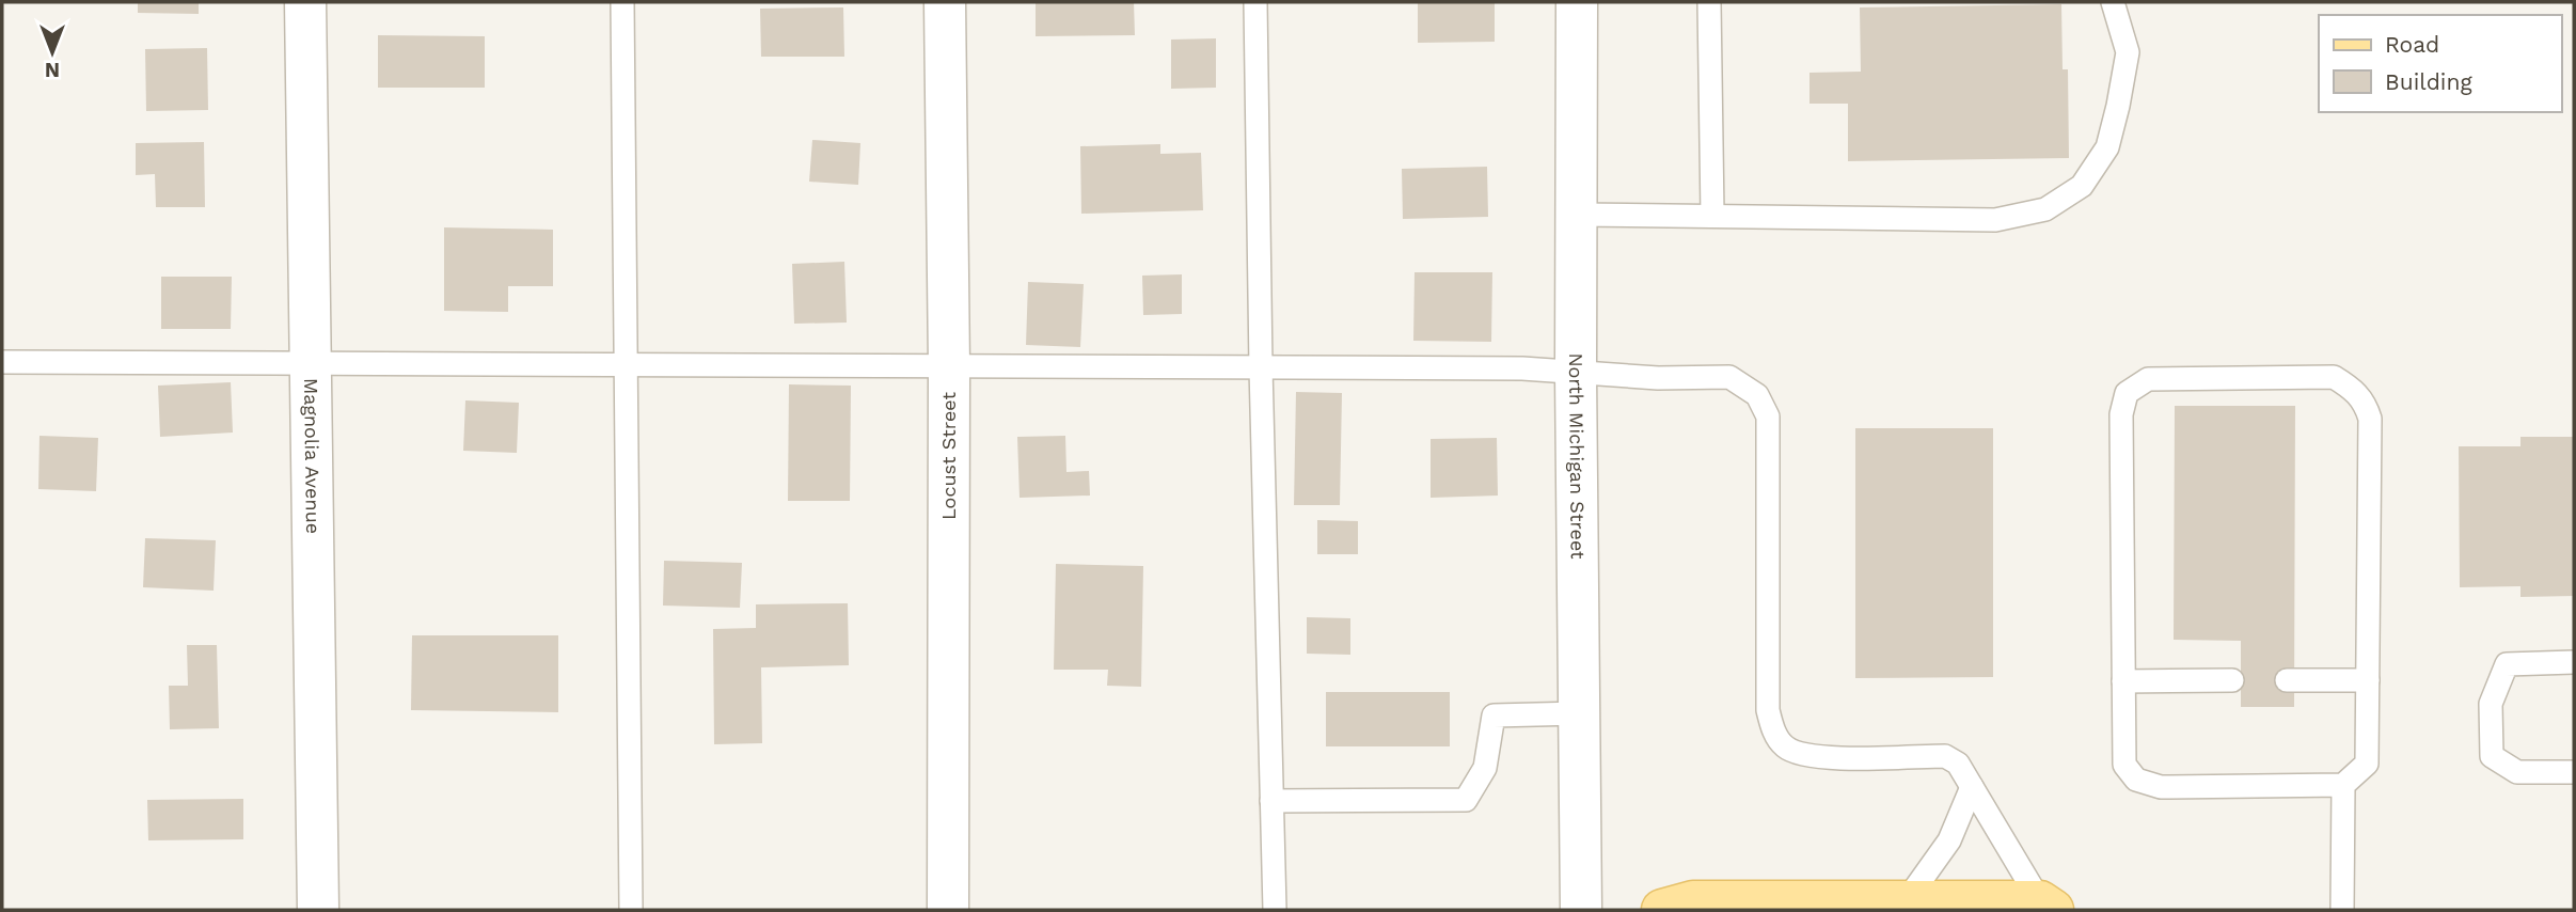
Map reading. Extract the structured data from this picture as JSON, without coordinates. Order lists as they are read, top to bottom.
{
  "streets": {
    "street": ["Magnolia Avenue", "Locust Street", "North Michigan Street"]
  },
  "legend": ["Road", "Building"],
  "north": "bottom"
}
